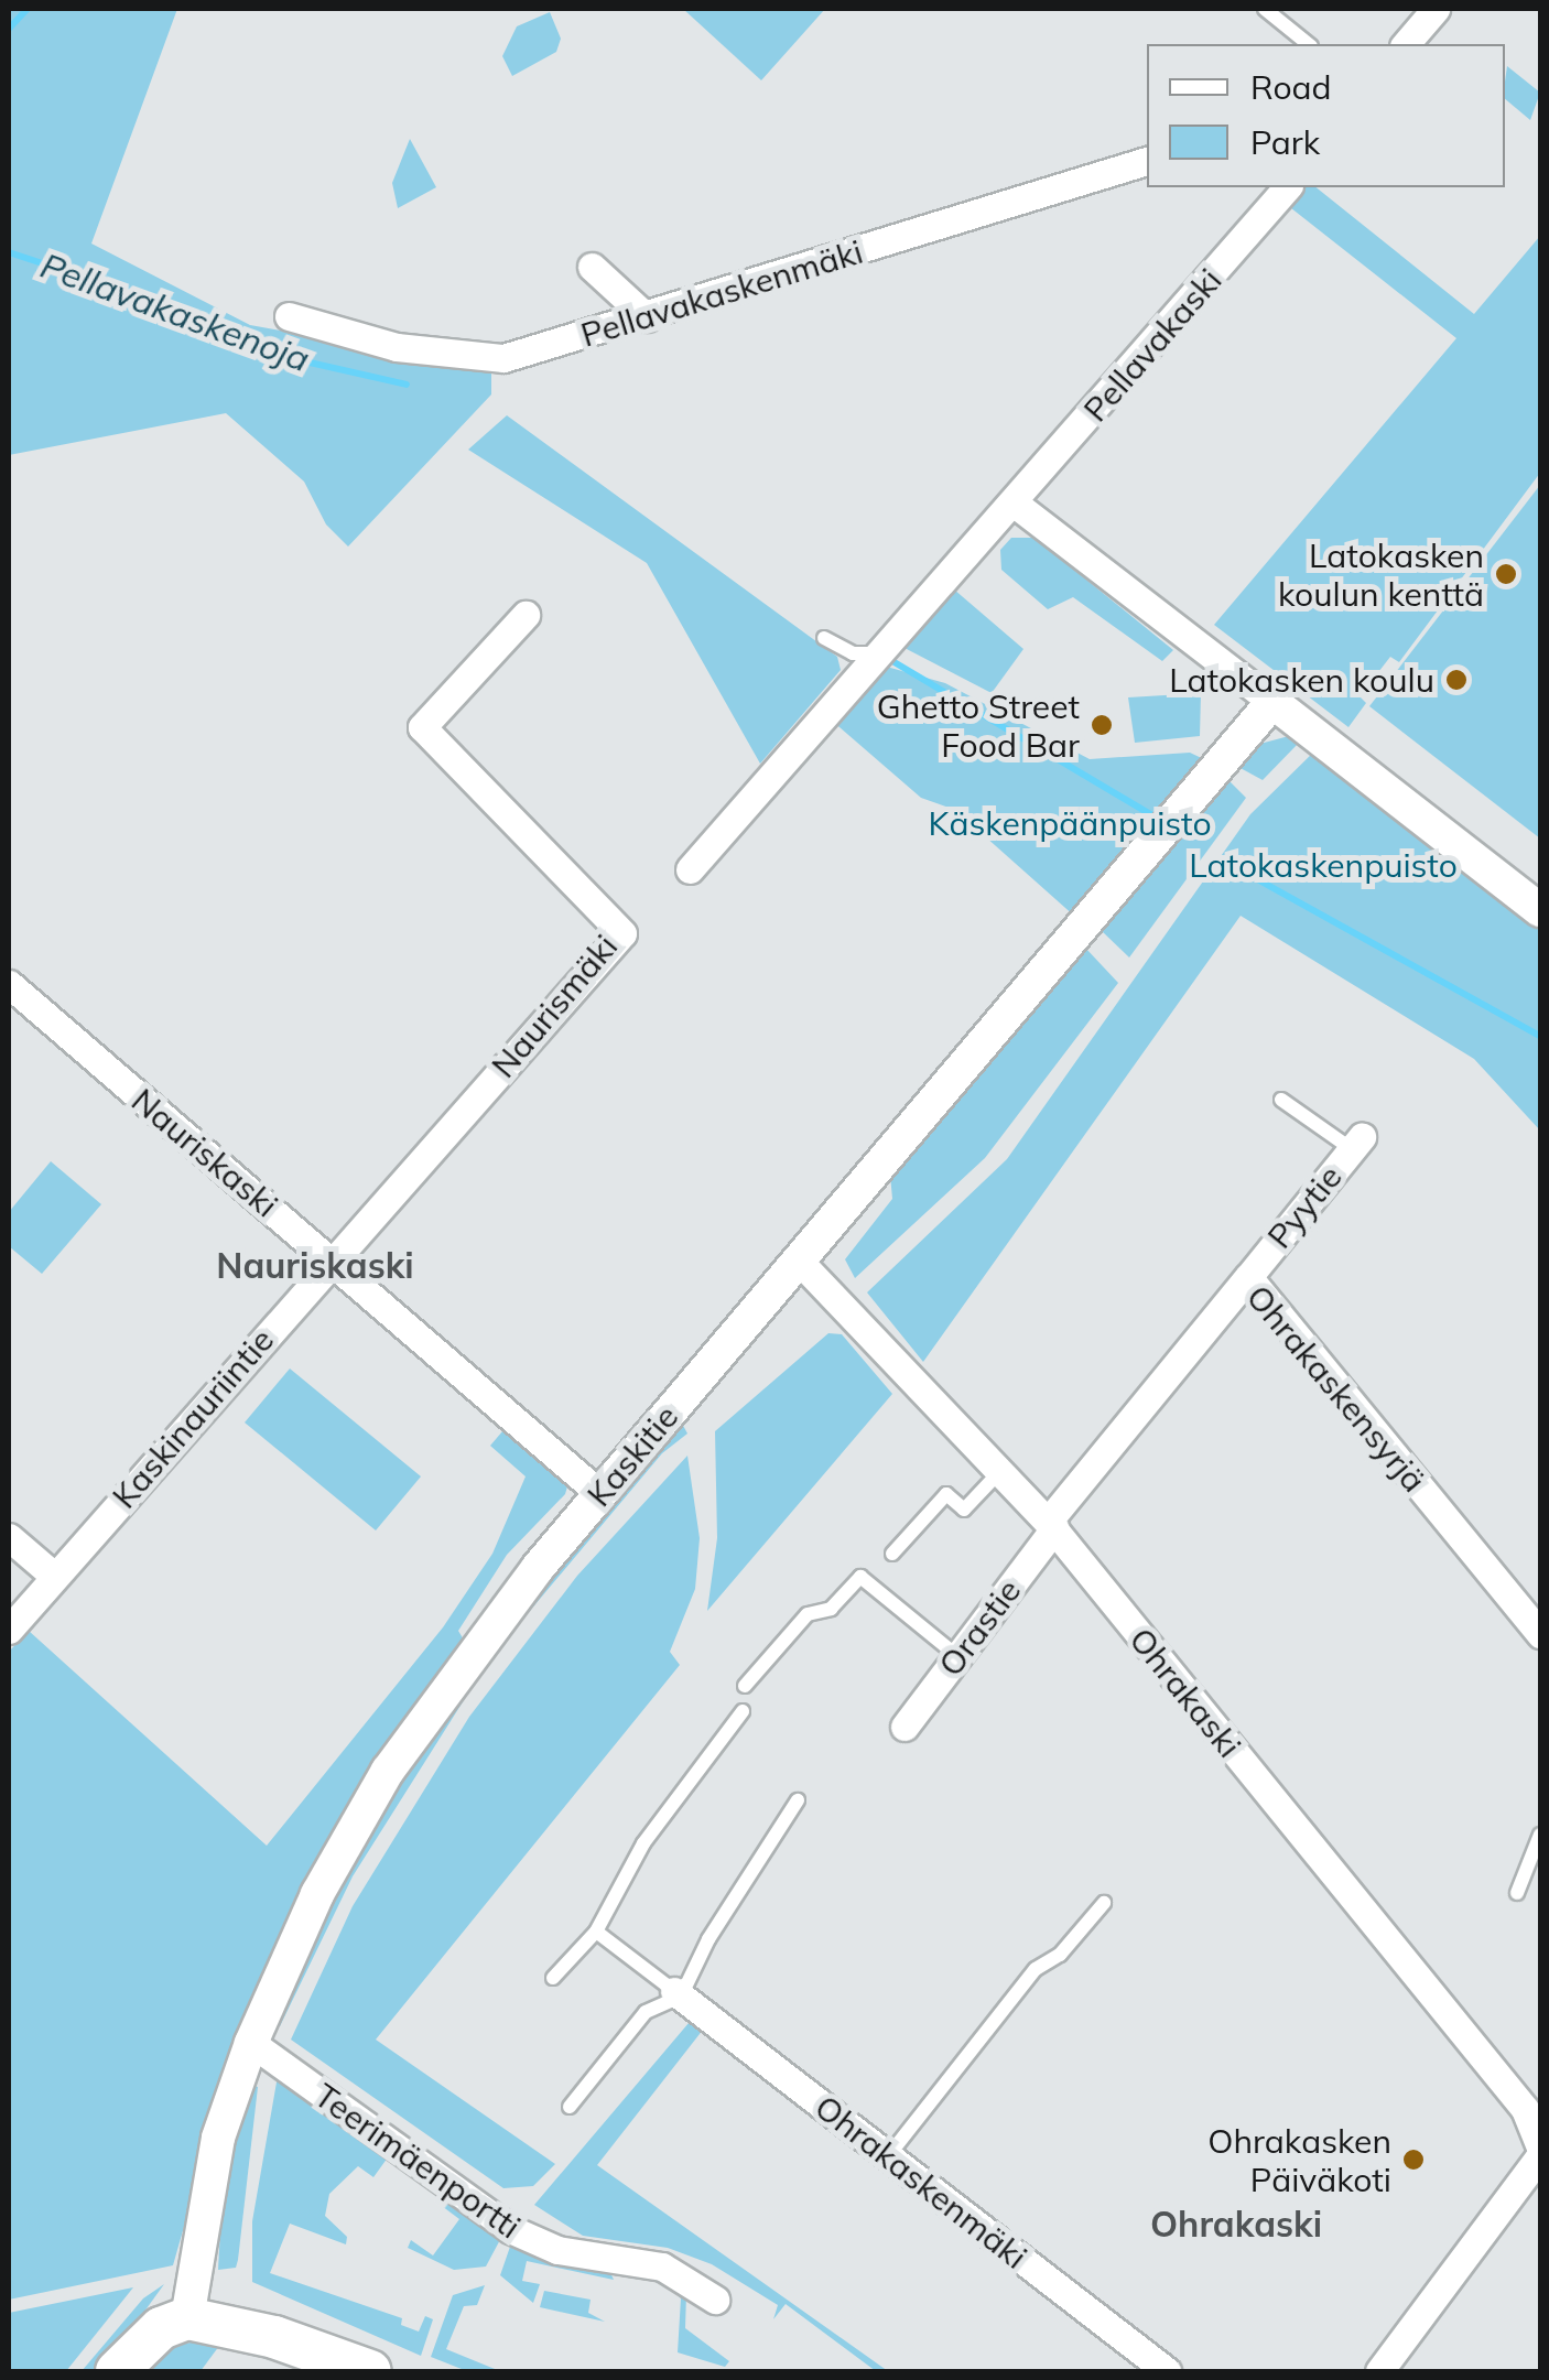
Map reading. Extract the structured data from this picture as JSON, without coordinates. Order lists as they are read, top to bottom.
{
  "streets": {
    "street": [
      "Pellavakaskenmäki",
      "Pellavakaski",
      "Naurismäki",
      "Nauriskaski",
      "Pyytie",
      "Ohrakaskensyrjä",
      "Kaskinauriintie",
      "Kaskitie",
      "Orastie",
      "Ohrakaski",
      "Teerimäenportti",
      "Ohrakaskenmäki"
    ]
  },
  "crossings": [
    ["Naurismäki", "Nauriskaski"],
    ["Naurismäki", "Kaskinauriintie"],
    ["Nauriskaski", "Kaskinauriintie"],
    ["Nauriskaski", "Kaskitie"],
    ["Pyytie", "Ohrakaskensyrjä"],
    ["Ohrakaskensyrjä", "Orastie"],
    ["Ohrakaskensyrjä", "Ohrakaski"],
    ["Kaskitie", "Ohrakaski"],
    ["Kaskitie", "Teerimäenportti"],
    ["Orastie", "Ohrakaski"]
  ],
  "districts": ["Nauriskaski", "Ohrakaski"],
  "water": ["Pellavakaskenoja"],
  "parks": ["Käskenpäänpuisto", "Latokaskenpuisto"],
  "places": [
    "Latokasken koulun kenttä",
    "Latokasken koulu",
    "Ghetto Street Food Bar",
    "Ohrakasken Päiväkoti"
  ],
  "legend": ["Road", "Park"]
}
